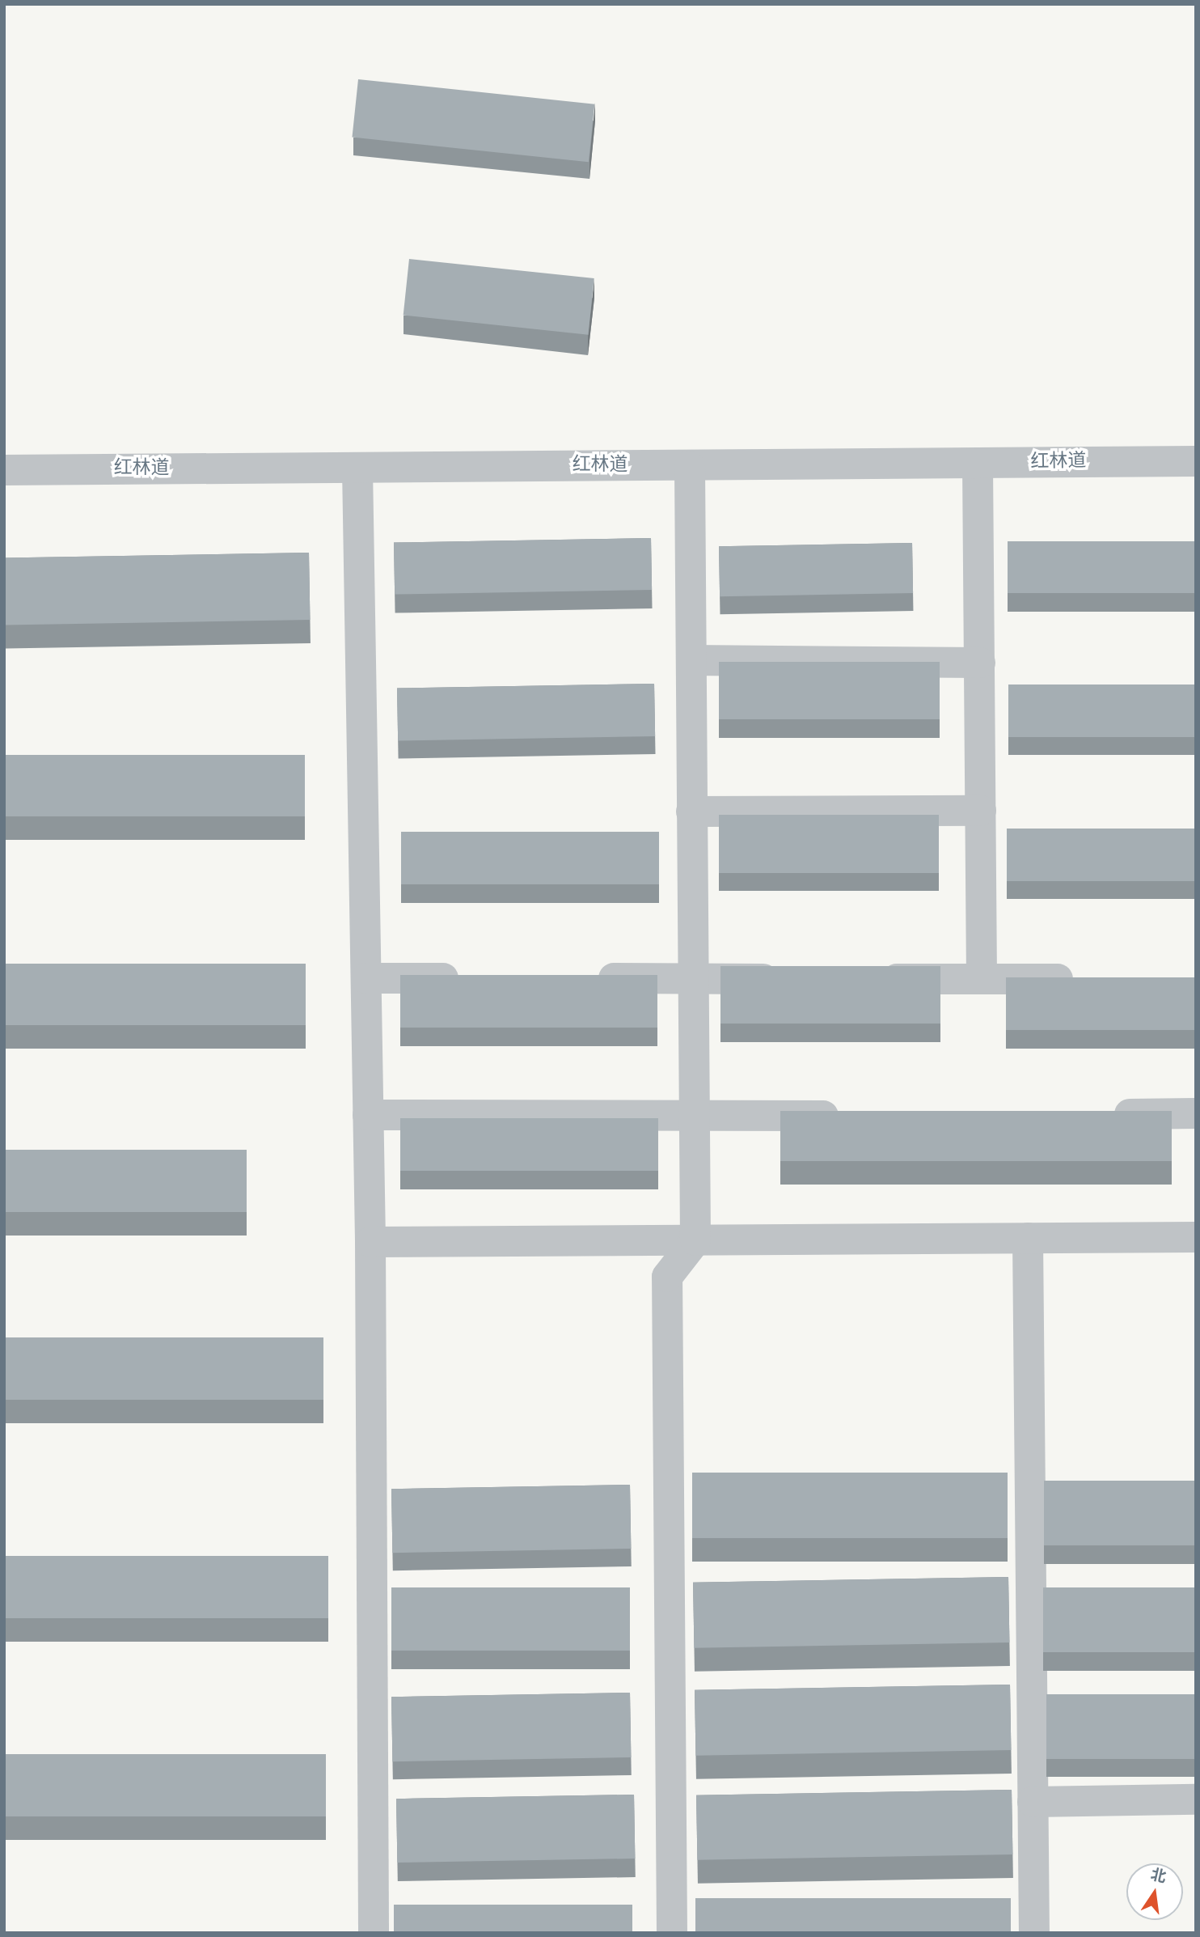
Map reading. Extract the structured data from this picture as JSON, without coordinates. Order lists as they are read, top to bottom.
{
  "streets": {
    "street": ["红林道"]
  },
  "north": "top"
}
